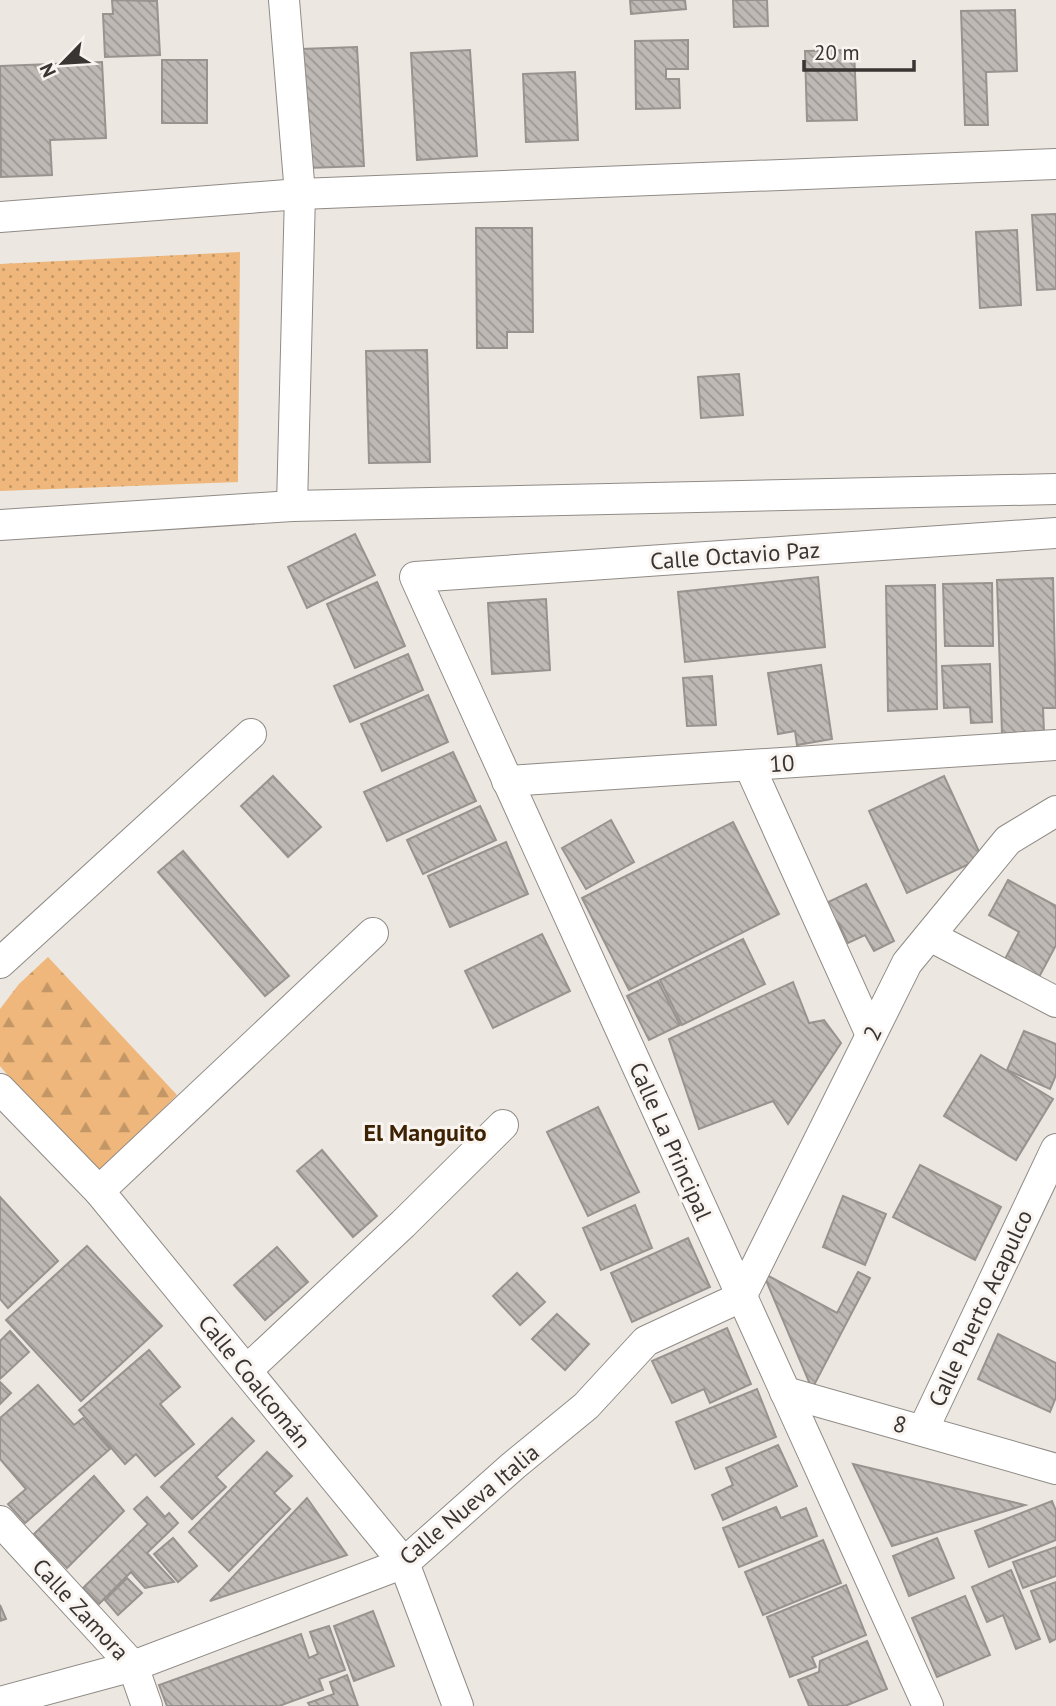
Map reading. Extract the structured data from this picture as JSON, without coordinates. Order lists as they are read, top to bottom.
{
  "streets": {
    "street": [
      "Calle Octavio Paz",
      "10",
      "2",
      "Calle La Principal",
      "Calle Puerto Acapulco",
      "Calle Coalcomán",
      "8",
      "Calle Nueva Italia",
      "Calle Zamora"
    ]
  },
  "crossings": [
    ["Calle Octavio Paz", "Calle La Principal"],
    ["10", "Calle La Principal"],
    ["2", "Calle La Principal"],
    ["2", "Calle Nueva Italia"],
    ["Calle La Principal", "8"],
    ["Calle La Principal", "Calle Nueva Italia"],
    ["Calle Puerto Acapulco", "8"],
    ["Calle Coalcomán", "Calle Nueva Italia"],
    ["Calle Nueva Italia", "Calle Zamora"]
  ],
  "districts": ["El Manguito"],
  "scale_bar": "20 m",
  "north": "bottom left"
}
